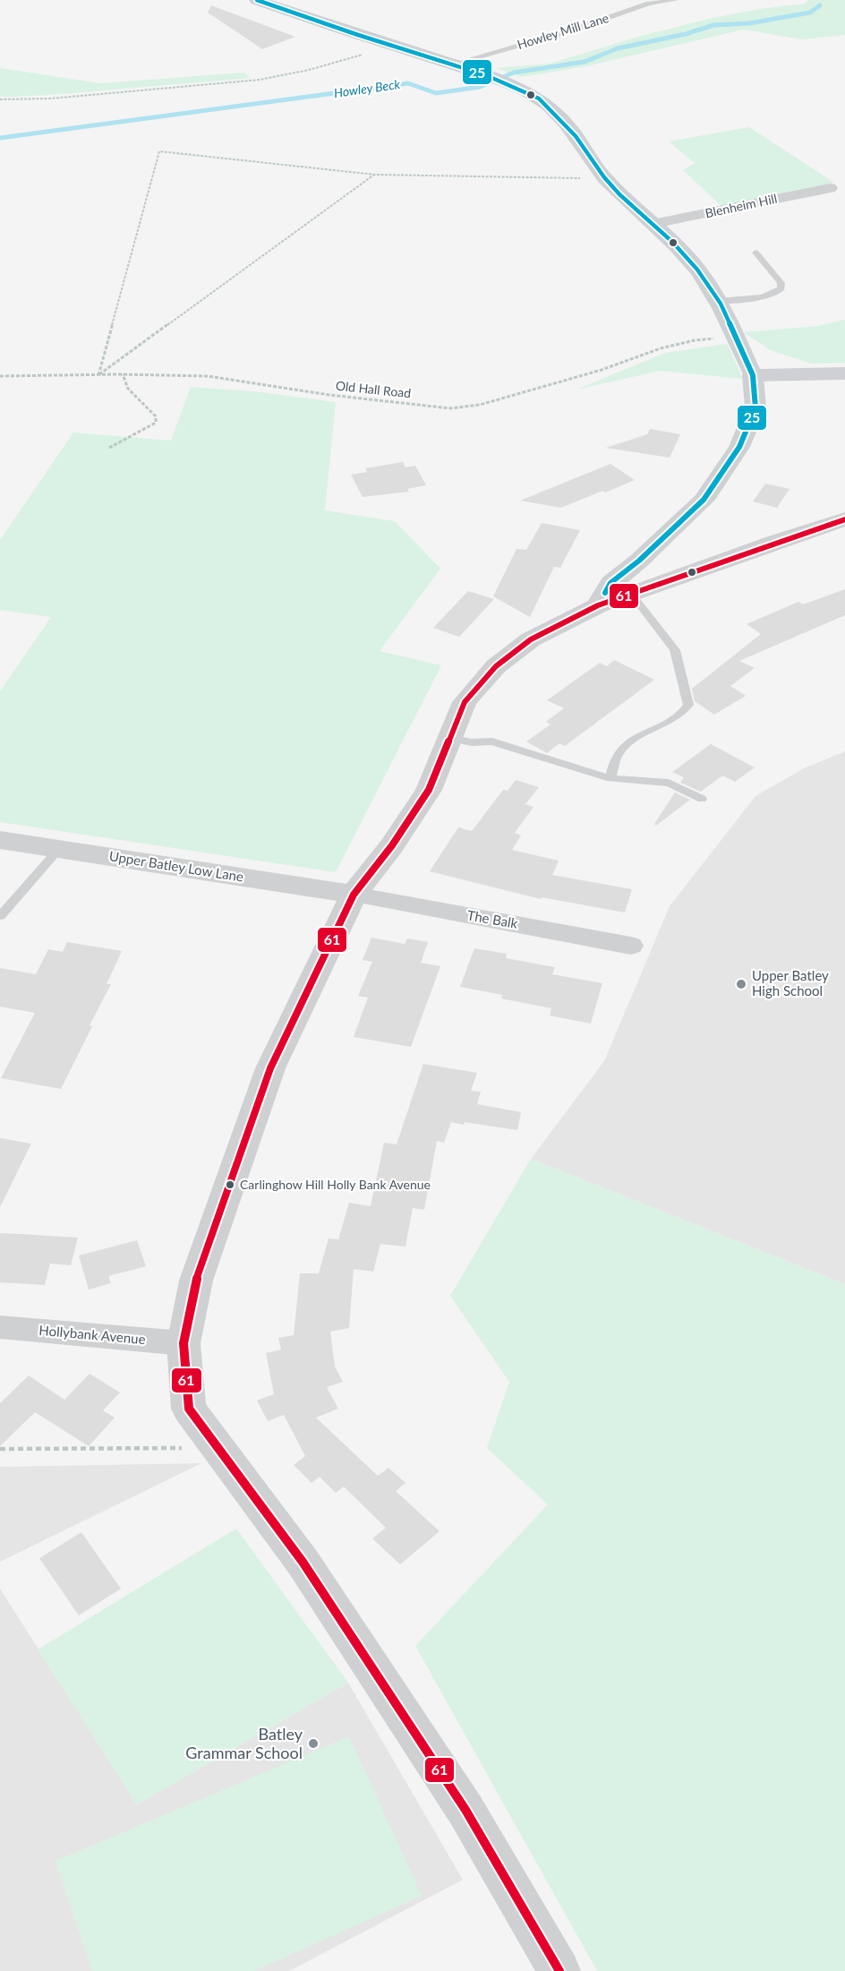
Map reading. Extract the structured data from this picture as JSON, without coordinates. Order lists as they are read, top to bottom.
{
  "streets": {
    "street": [
      "Blenheim Hill",
      "Upper Batley Low Lane",
      "The Balk",
      "Hollybank Avenue"
    ],
    "lane": ["Howley Mill Lane"],
    "path": ["Old Hall Road"]
  },
  "crossings": [
    ["Upper Batley Low Lane", "The Balk"]
  ],
  "water": ["Howley Beck"],
  "places": ["Upper Batley High School", "Carlinghow Hill Holly Bank Avenue", "Batley Grammar School"],
  "lines": ["transit line 25", "transit line 61"]
}
